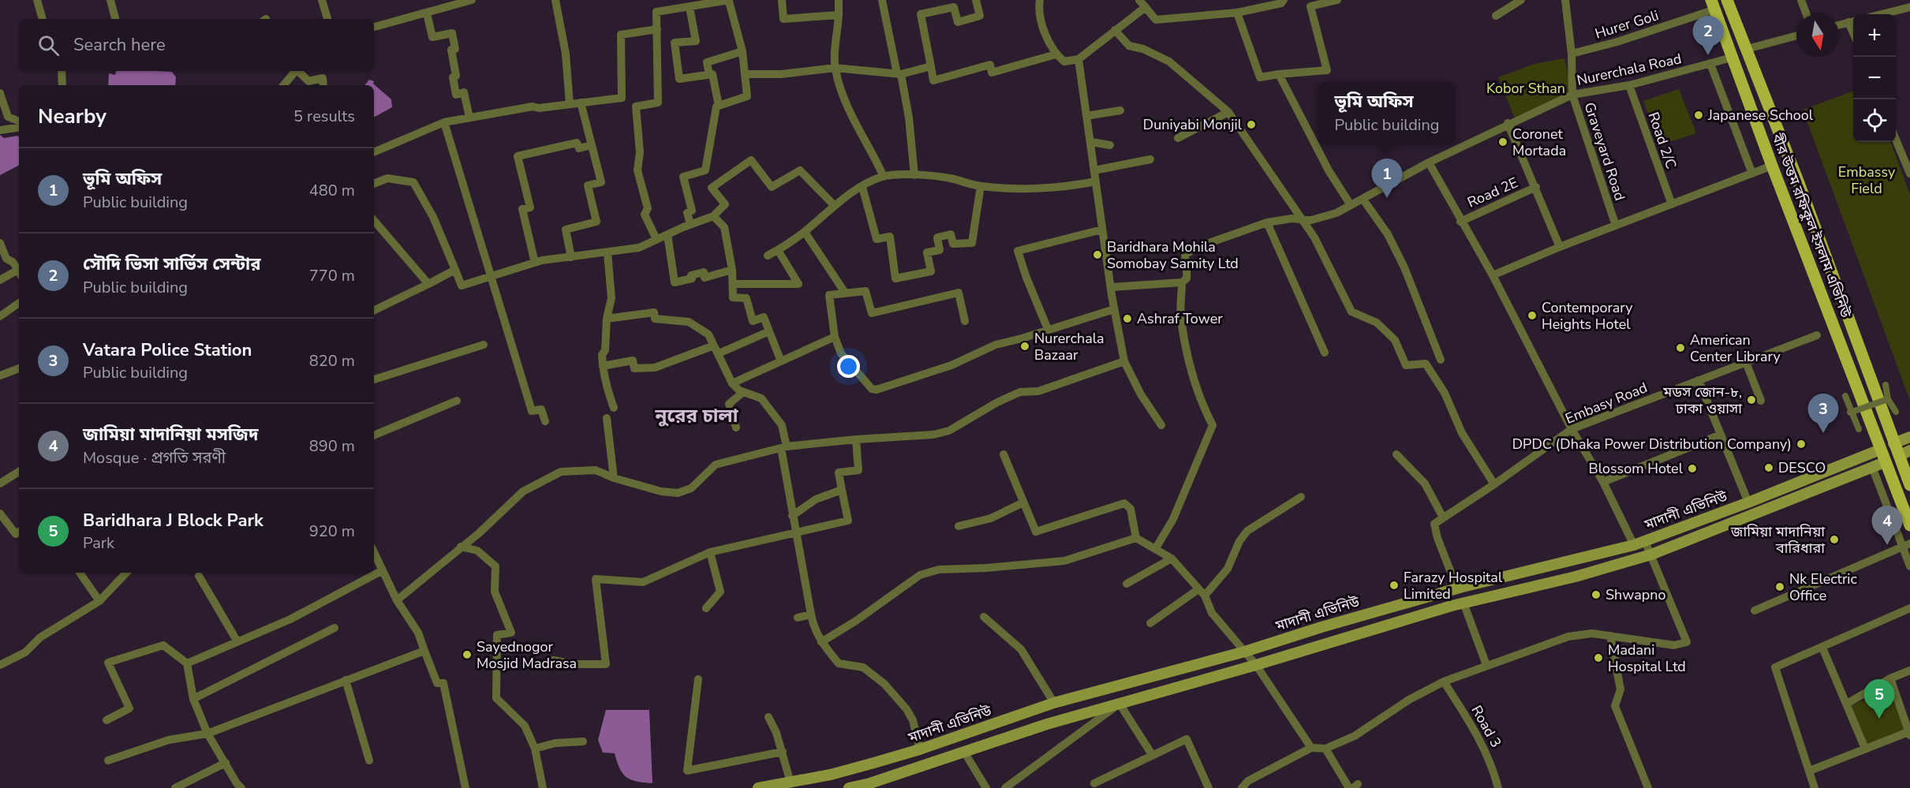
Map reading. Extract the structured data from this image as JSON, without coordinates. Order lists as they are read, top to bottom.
{
  "streets": {
    "main road": ["বীর উত্তম রফিকুল ইসলাম এভিনিউ", "মাদানী এভিনিউ"],
    "street": [
      "Hurer Goli",
      "Nurerchala Road",
      "Road 2/C",
      "Graveyard Road",
      "Road 2E",
      "Embasy Road",
      "Road 3"
    ]
  },
  "crossings": [
    ["Hurer Goli", "Graveyard Road"],
    ["Hurer Goli", "বীর উত্তম রফিকুল ইসলাম এভিনিউ"],
    ["Nurerchala Road", "Road 2/C"],
    ["Nurerchala Road", "Graveyard Road"],
    ["Nurerchala Road", "বীর উত্তম রফিকুল ইসলাম এভিনিউ"],
    ["বীর উত্তম রফিকুল ইসলাম এভিনিউ", "মাদানী এভিনিউ"]
  ],
  "districts": ["নুরের চালা"],
  "parks": ["Kobor Sthan", "Embassy Field"],
  "places": [
    "Japanese School",
    "Duniyabi Monjil",
    "Coronet Mortada",
    "Baridhara Mohila Somobay Samity Ltd",
    "Contemporary Heights Hotel",
    "Ashraf Tower",
    "Nurerchala Bazaar",
    "American Center Library",
    "মডস জোন-৮, ঢাকা ওয়াসা",
    "DPDC (Dhaka Power Distribution Company)",
    "DESCO",
    "Blossom Hotel",
    "জামিয়া মাদানিয়া বারিধারা",
    "Farazy Hospital Limited",
    "Nk Electric Office",
    "Shwapno",
    "Sayednogor Mosjid Madrasa",
    "Madani Hospital Ltd"
  ],
  "north": "bottom",
  "page": {
    "map_buttons": ["+", "−"],
    "pins": [
      "2",
      "1",
      "3",
      "4",
      "5"
    ],
    "search": "Search here",
    "popup": ["ভূমি অফিস", "Public building"],
    "heading": ["Nearby", "5 results"],
    "list": [
      {
        "mark": "1",
        "name": "ভূমি অফিস",
        "note": "Public building",
        "value": "480 m"
      },
      {
        "mark": "2",
        "name": "সৌদি ভিসা সার্ভিস সেন্টার",
        "note": "Public building",
        "value": "770 m"
      },
      {
        "mark": "3",
        "name": "Vatara Police Station",
        "note": "Public building",
        "value": "820 m"
      },
      {
        "mark": "4",
        "name": "জামিয়া মাদানিয়া মসজিদ",
        "note": "Mosque · প্রগতি সরণী",
        "value": "890 m"
      },
      {
        "mark": "5",
        "name": "Baridhara J Block Park",
        "note": "Park",
        "value": "920 m"
      }
    ]
  }
}
